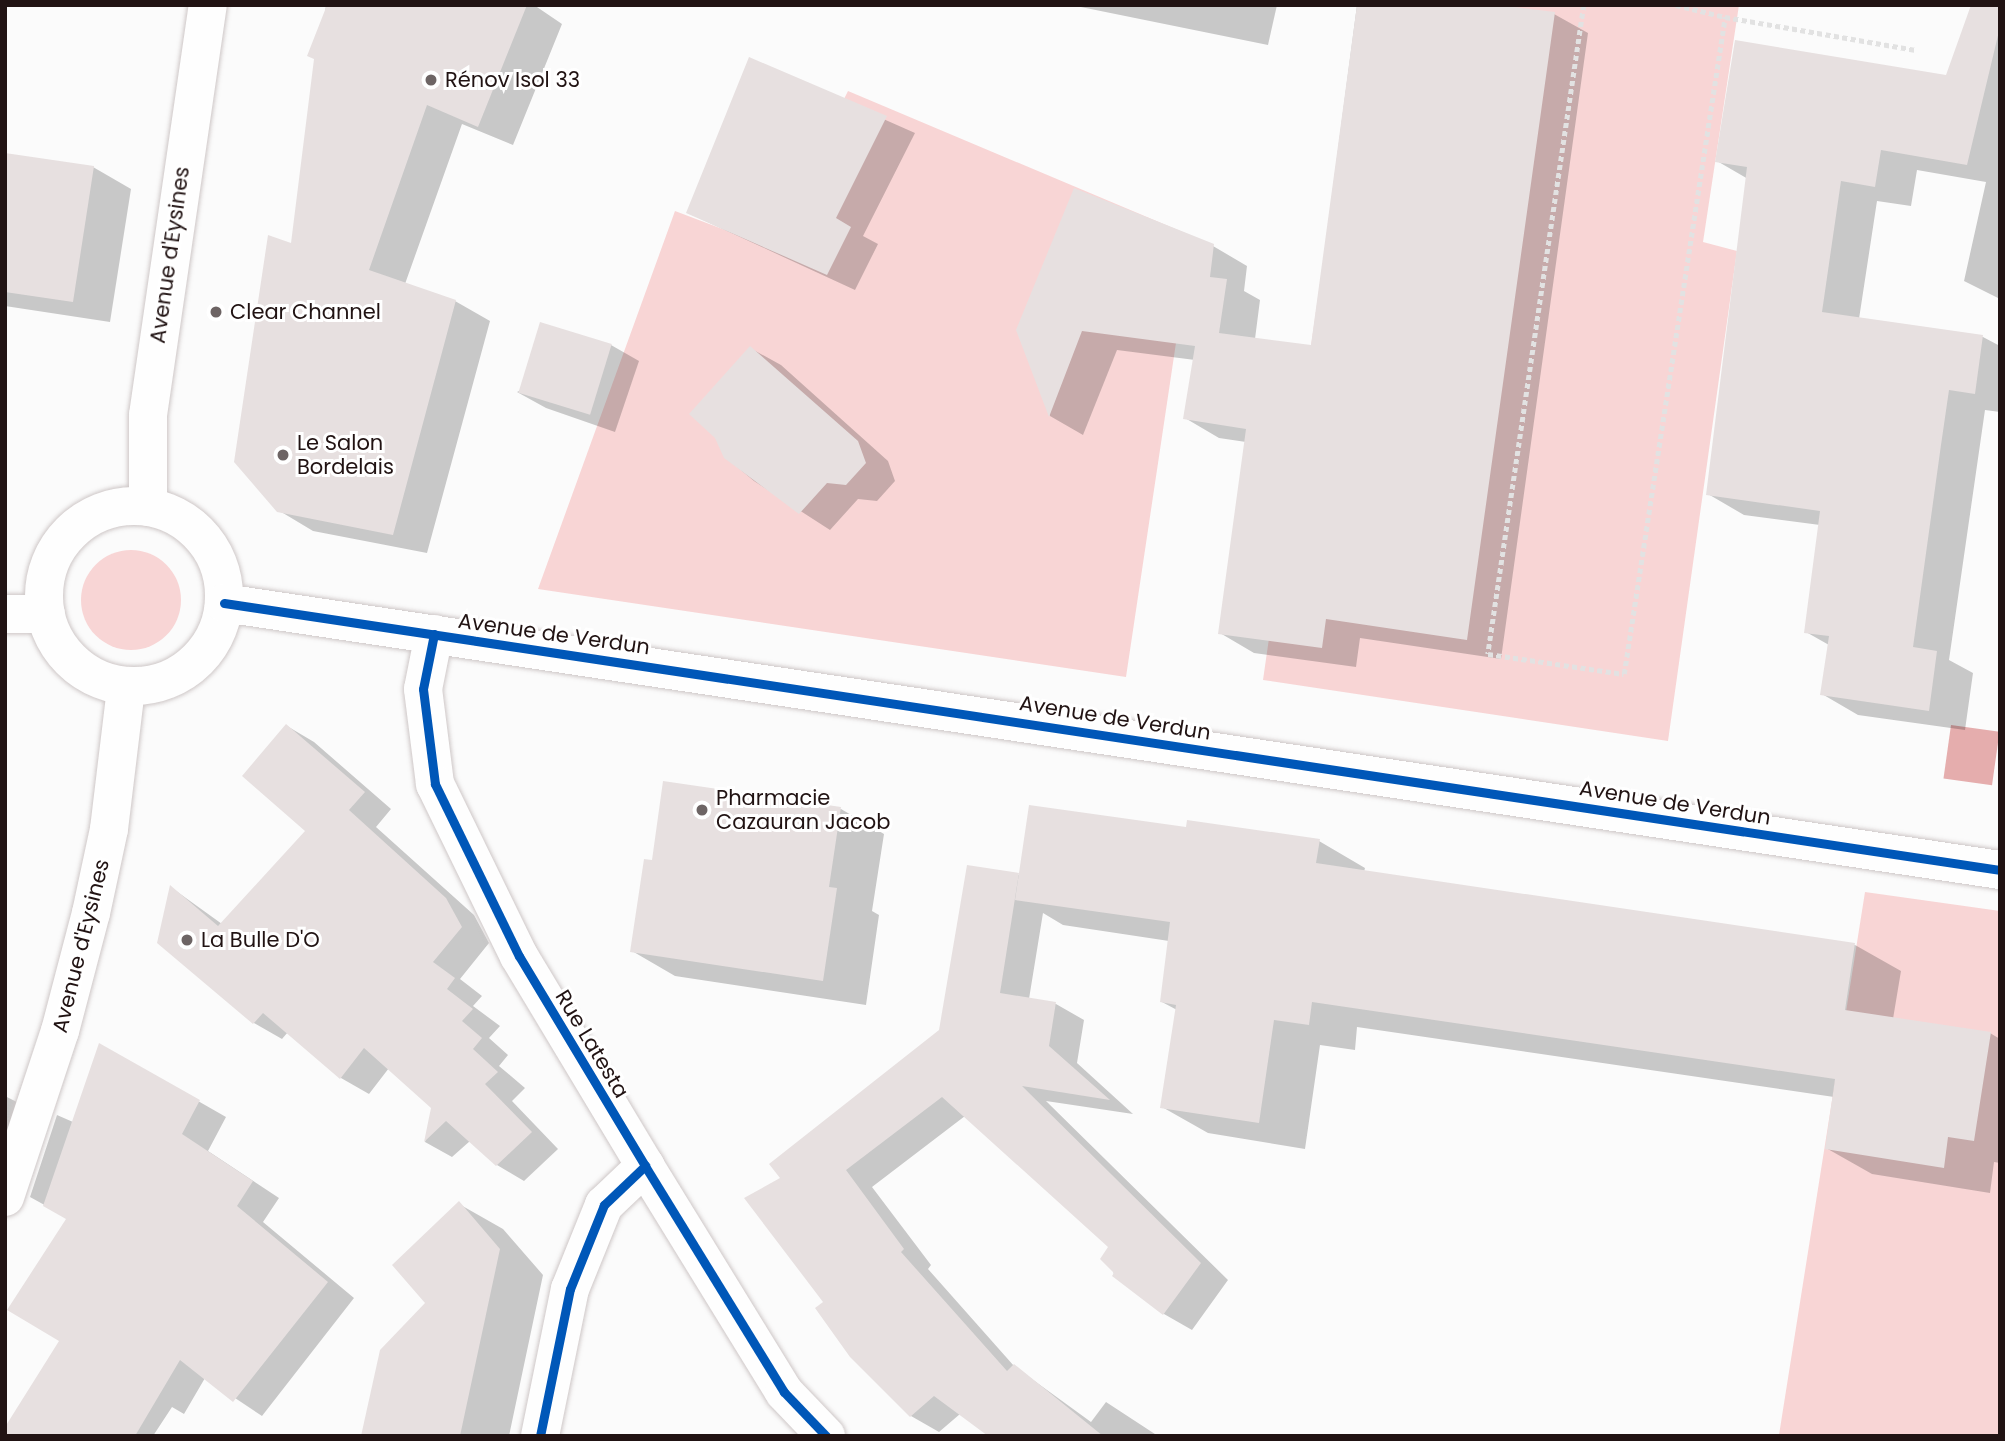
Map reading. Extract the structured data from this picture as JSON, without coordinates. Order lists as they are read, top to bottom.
{
  "streets": {
    "street": ["Avenue d'Eysines", "Avenue de Verdun", "Rue Latesta"]
  },
  "crossings": [
    ["Avenue d'Eysines", "Avenue de Verdun"],
    ["Avenue de Verdun", "Rue Latesta"]
  ],
  "places": [
    "Rénov Isol 33",
    "Clear Channel",
    "Le Salon Bordelais",
    "Pharmacie Cazauran Jacob",
    "La Bulle D'O"
  ]
}
